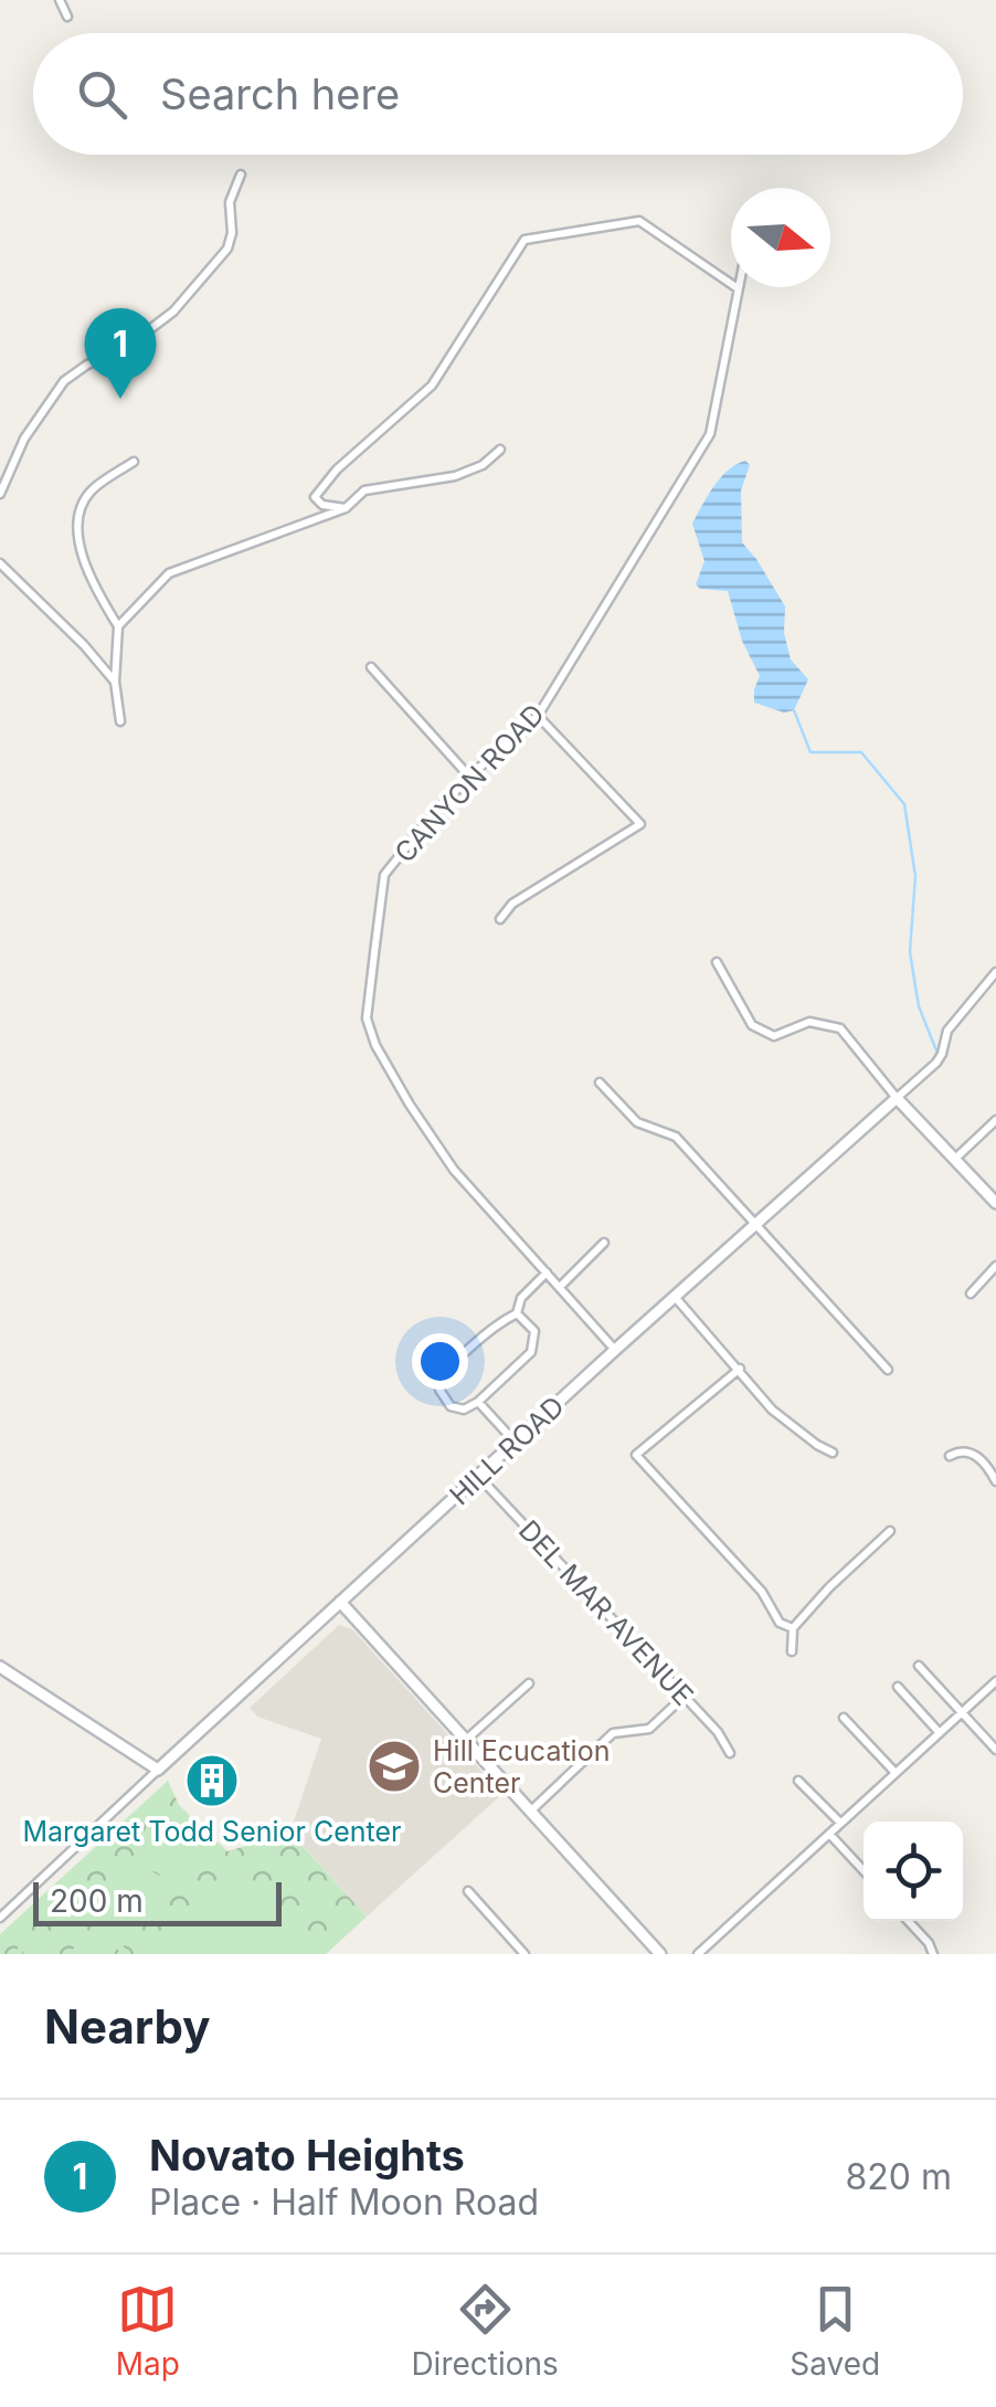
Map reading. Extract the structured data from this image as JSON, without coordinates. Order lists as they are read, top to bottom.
{
  "streets": {
    "street": ["CANYON ROAD", "HILL ROAD", "DEL MAR AVENUE"]
  },
  "crossings": [
    ["CANYON ROAD", "HILL ROAD"],
    ["HILL ROAD", "DEL MAR AVENUE"]
  ],
  "places": {
    "school or university": ["Hill Ecucation Center"],
    "building": ["Margaret Todd Senior Center"]
  },
  "scale_bar": "200 m",
  "north": "right",
  "page": {
    "search": "Search here",
    "pins": "1",
    "scale": "200 m",
    "heading": "Nearby",
    "list": [
      {
        "mark": "1",
        "name": "Novato Heights",
        "note": "Place · Half Moon Road",
        "value": "820 m"
      }
    ],
    "nav": ["Map", "Directions", "Saved"]
  }
}
